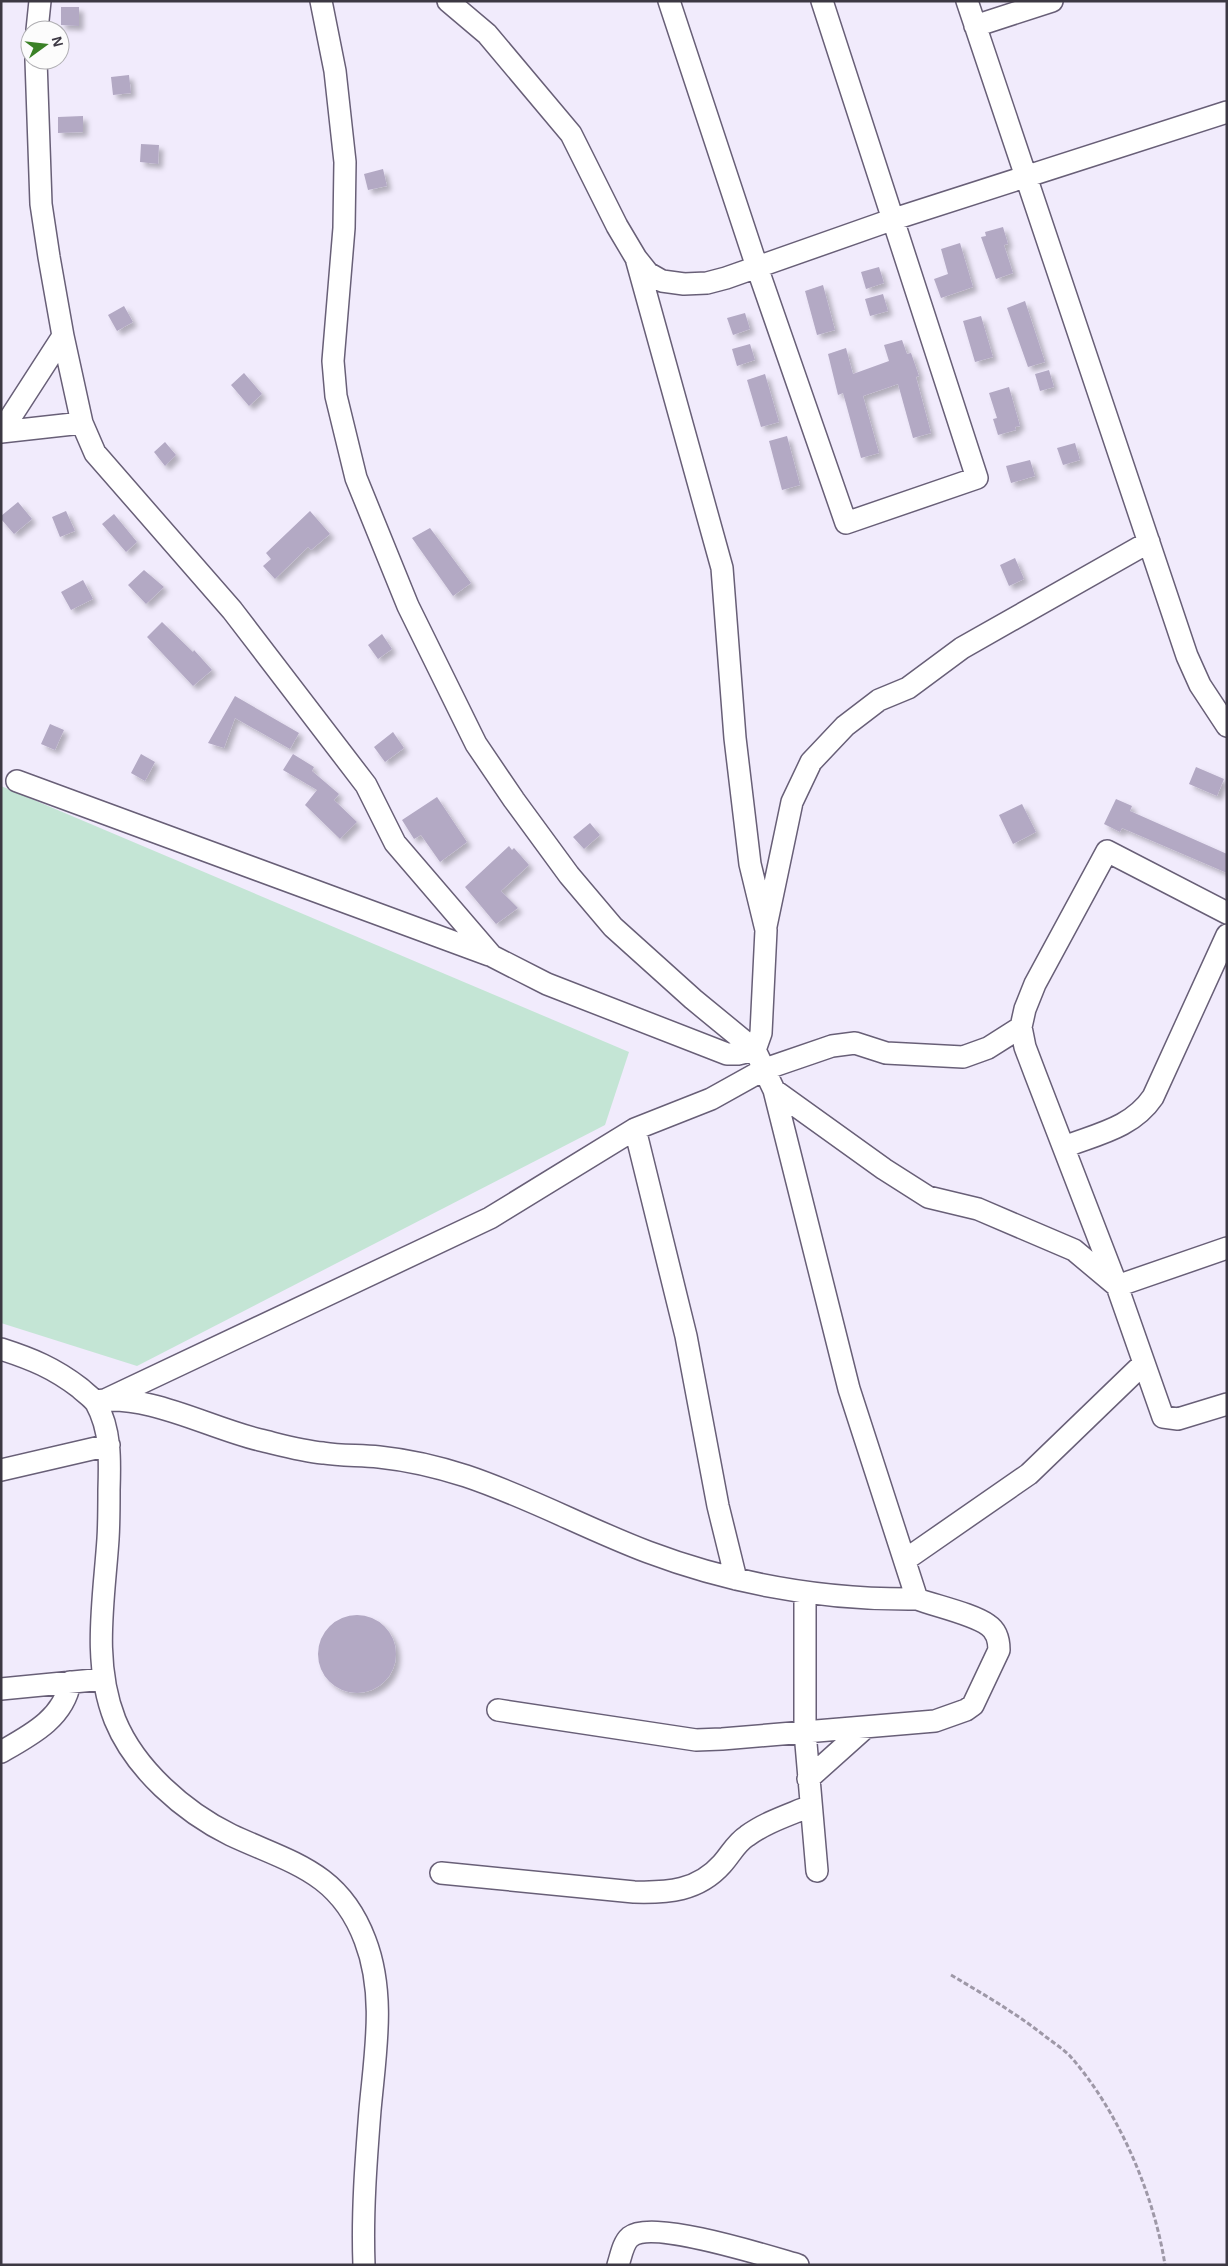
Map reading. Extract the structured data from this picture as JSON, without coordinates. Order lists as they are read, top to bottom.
{
  "north": "right"
}
